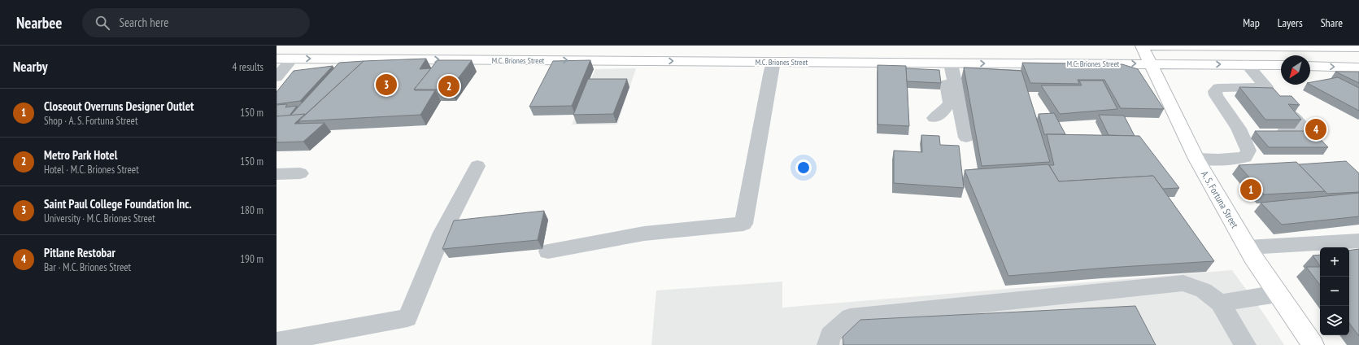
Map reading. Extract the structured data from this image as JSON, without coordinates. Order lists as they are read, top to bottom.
{
  "streets": {
    "main road": ["M.C. Briones Street", "A. S. Fortuna Street"]
  },
  "crossings": [
    ["M.C. Briones Street", "A. S. Fortuna Street"]
  ],
  "one_way": ["M.C. Briones Street"],
  "north": "bottom left",
  "page": {
    "header": "Nearbee",
    "search": "Search here",
    "nav": ["Map", "Layers", "Share"],
    "heading": ["Nearby", "4 results"],
    "pins": [
      "3",
      "2",
      "4",
      "1"
    ],
    "list": [
      {
        "mark": "1",
        "name": "Closeout Overruns Designer Outlet",
        "note": "Shop · A. S. Fortuna Street",
        "value": "150 m"
      },
      {
        "mark": "2",
        "name": "Metro Park Hotel",
        "note": "Hotel · M.C. Briones Street",
        "value": "150 m"
      },
      {
        "mark": "3",
        "name": "Saint Paul College Foundation Inc.",
        "note": "University · M.C. Briones Street",
        "value": "180 m"
      },
      {
        "mark": "4",
        "name": "Pitlane Restobar",
        "note": "Bar · M.C. Briones Street",
        "value": "190 m"
      }
    ],
    "map_buttons": ["+", "−"]
  }
}
